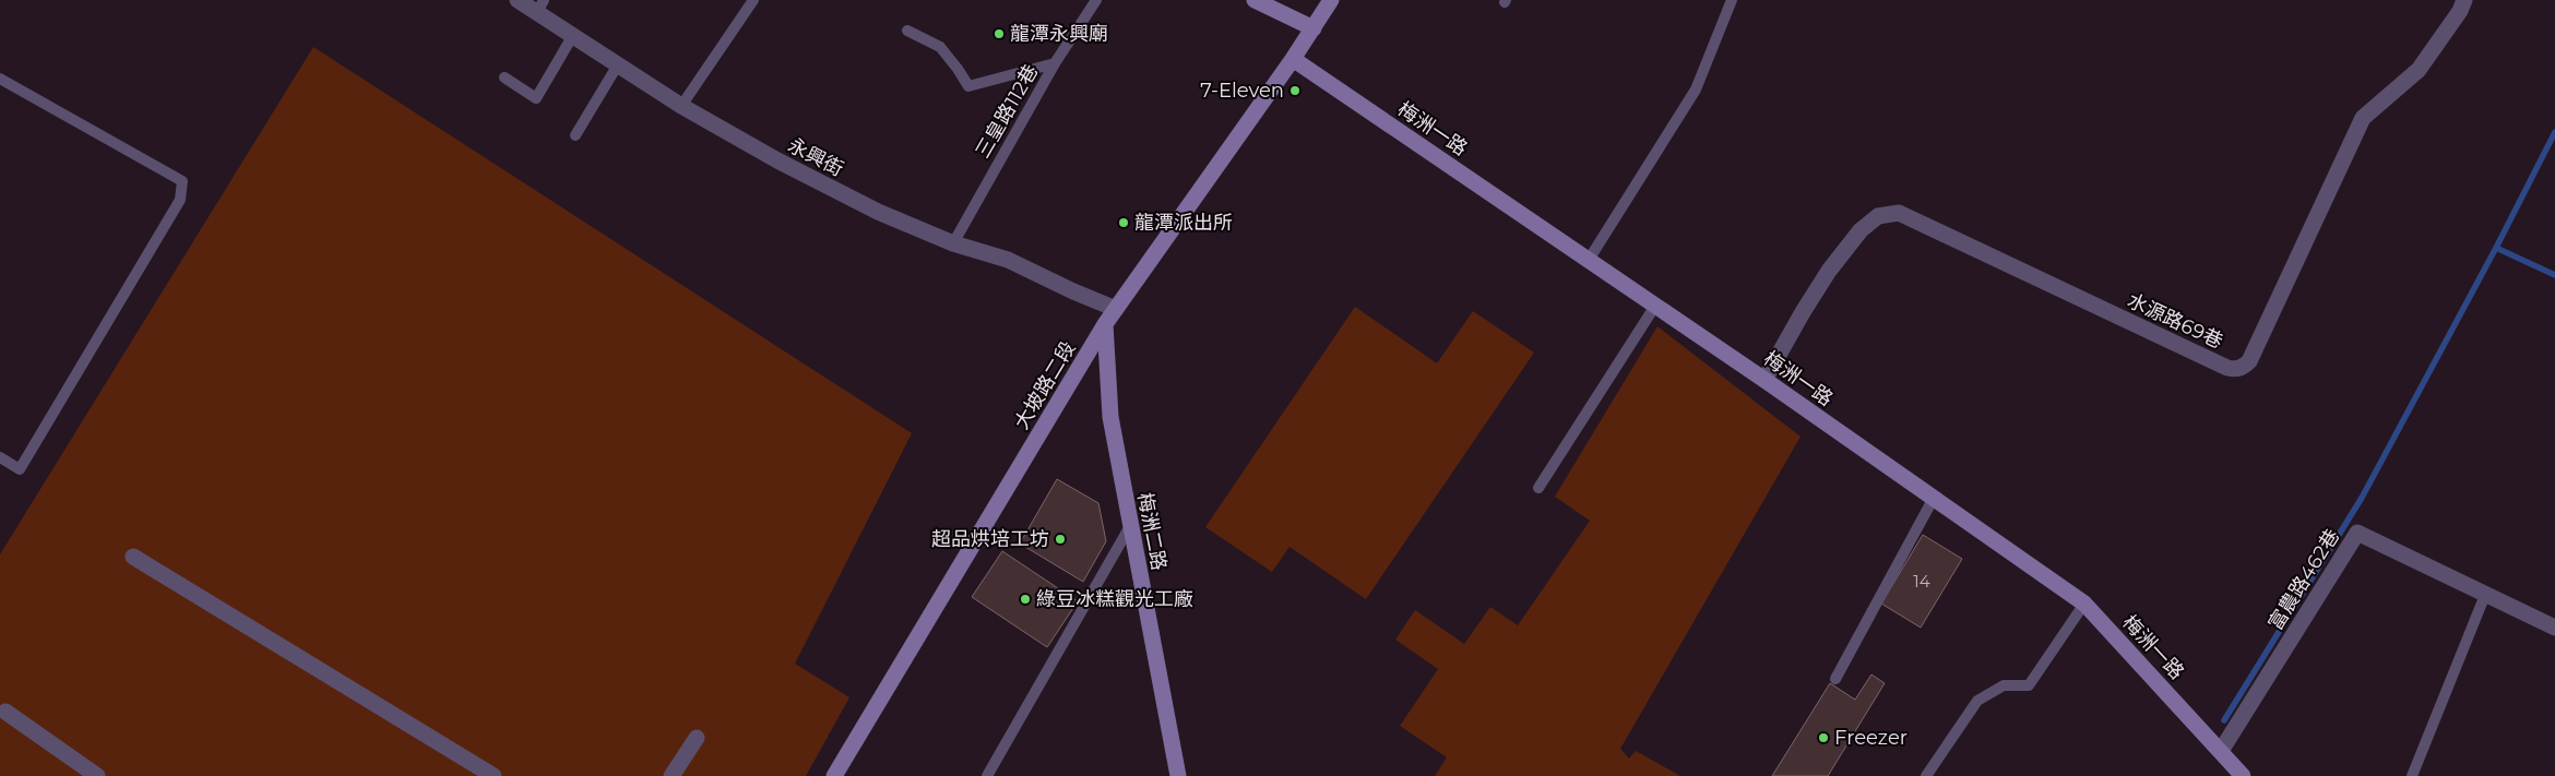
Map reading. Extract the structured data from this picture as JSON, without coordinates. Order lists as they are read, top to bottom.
{
  "streets": {
    "street": [
      "梅洲一路",
      "永興街",
      "水源路69巷",
      "大坡路二段",
      "梅洲二路",
      "富農路462巷"
    ],
    "lane": ["三皇路112巷"]
  },
  "crossings": [
    ["三皇路112巷", "永興街"],
    ["梅洲一路", "水源路69巷"],
    ["梅洲一路", "大坡路二段"],
    ["梅洲一路", "富農路462巷"],
    ["永興街", "大坡路二段"],
    ["大坡路二段", "梅洲二路"]
  ],
  "places": [
    "龍潭永興廟",
    "7-Eleven",
    "龍潭派出所",
    "超品烘培工坊",
    "綠豆冰糕觀光工廠",
    "Freezer"
  ],
  "house_numbers": ["14"]
}
